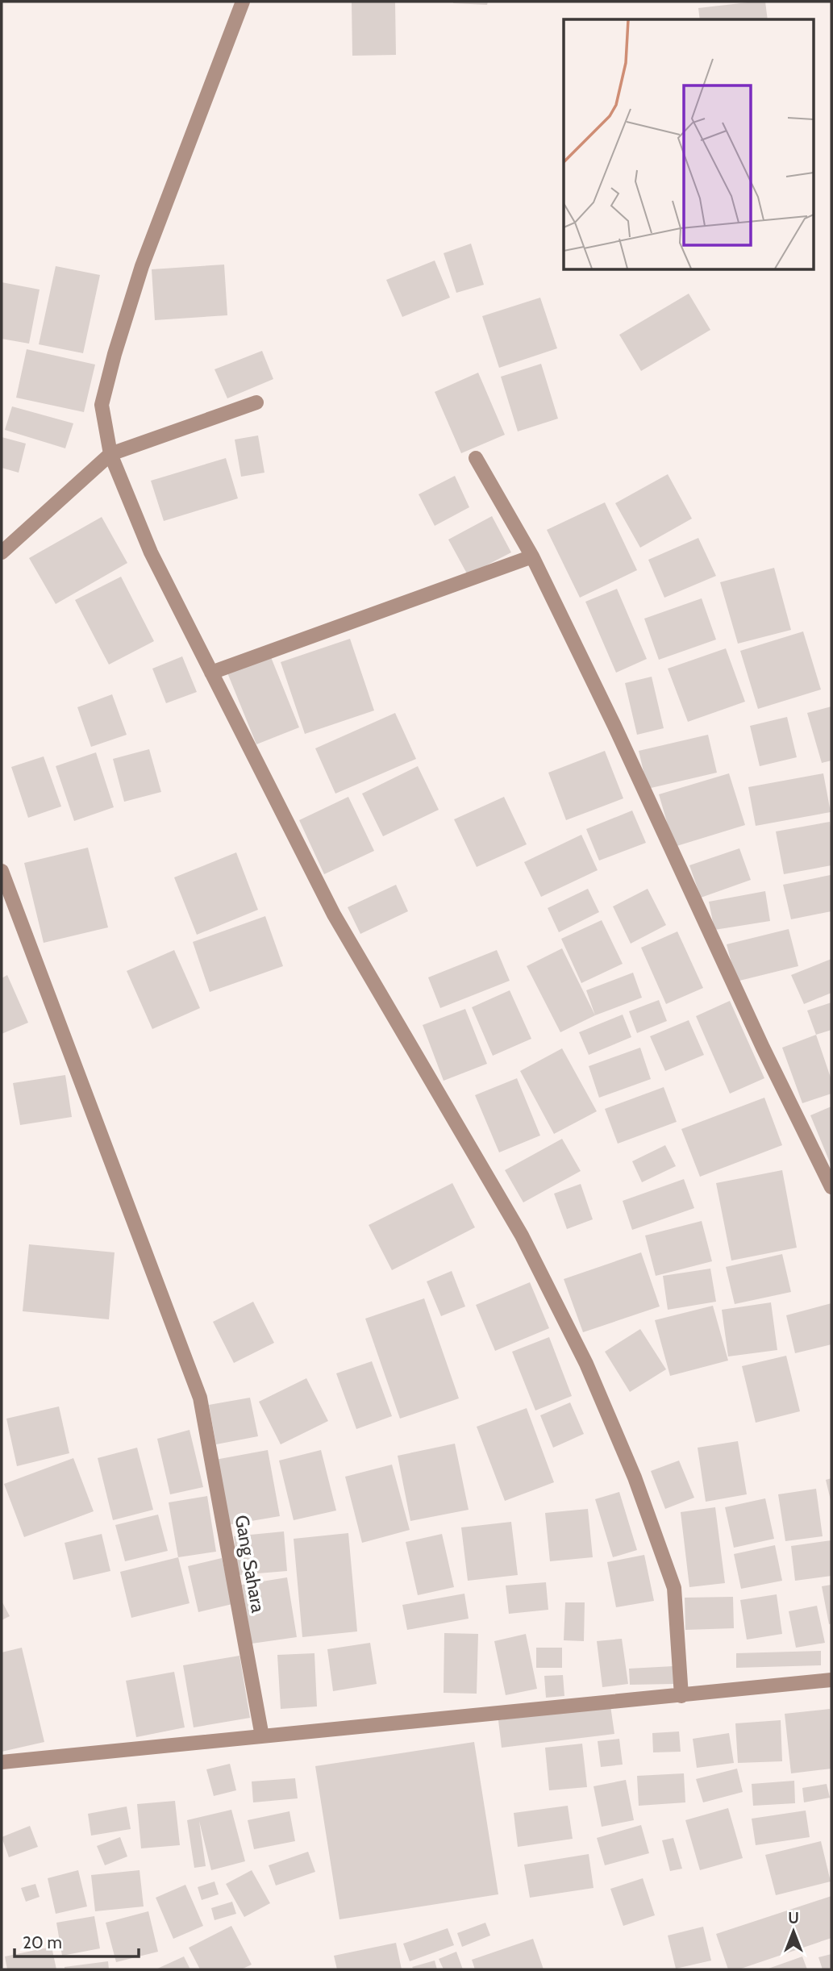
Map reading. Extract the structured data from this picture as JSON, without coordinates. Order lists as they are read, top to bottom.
{
  "streets": {
    "street": ["Gang Sahara"]
  },
  "scale_bar": "20 m",
  "north": "top"
}
